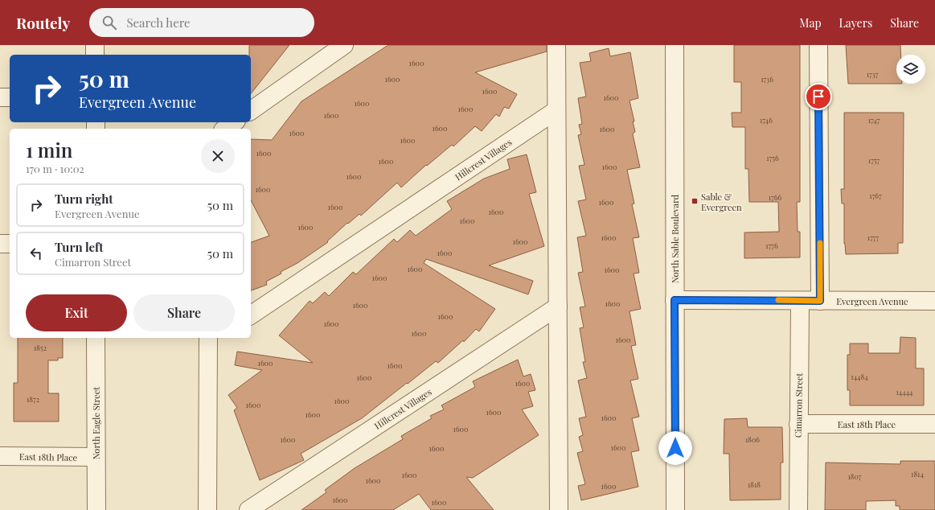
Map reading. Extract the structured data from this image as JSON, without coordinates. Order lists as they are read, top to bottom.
{
  "streets": {
    "street": [
      "Hillcrest Villages",
      "North Sable Boulevard",
      "Evergreen Avenue",
      "Cimarron Street",
      "North Eagle Street",
      "East 18th Place"
    ]
  },
  "crossings": [
    ["North Sable Boulevard", "Evergreen Avenue"],
    ["Evergreen Avenue", "Cimarron Street"],
    ["Cimarron Street", "East 18th Place"],
    ["North Eagle Street", "East 18th Place"]
  ],
  "places": {
    "transit": ["Sable & Evergreen"]
  },
  "house_numbers": [
    "1600",
    "1737",
    "1600",
    "1736",
    "1600",
    "1600",
    "1600",
    "1600",
    "1600",
    "1746",
    "1747",
    "1600",
    "1600",
    "1600",
    "1600",
    "1600",
    "1756",
    "1757",
    "1600",
    "1600",
    "1600",
    "1600",
    "1767",
    "1766",
    "1600",
    "1600",
    "1600",
    "1600",
    "1600",
    "1600",
    "1777",
    "1600",
    "1776",
    "1600",
    "1600",
    "1600",
    "1600",
    "1600",
    "1600",
    "1600",
    "1600",
    "1600",
    "1600",
    "1852",
    "1600",
    "1600",
    "14484",
    "1600",
    "1600",
    "14444",
    "1872",
    "1600",
    "1600",
    "1600",
    "1600",
    "1600",
    "1600",
    "1600",
    "1806",
    "1600",
    "1600",
    "1814",
    "1600",
    "1807",
    "1600",
    "1818",
    "1600",
    "1600",
    "1600"
  ],
  "page": {
    "header": "Routely",
    "search": "Search here",
    "nav": ["Map", "Layers", "Share"],
    "turn": ["50 m", "Evergreen Avenue"],
    "heading": ["1 min", "170 m · 10:02"],
    "list": [
      {
        "name": "Turn right",
        "note": "Evergreen Avenue",
        "value": "50 m"
      },
      {
        "name": "Turn left",
        "note": "Cimarron Street",
        "value": "50 m"
      }
    ],
    "buttons": ["Exit", "Share"]
  }
}
